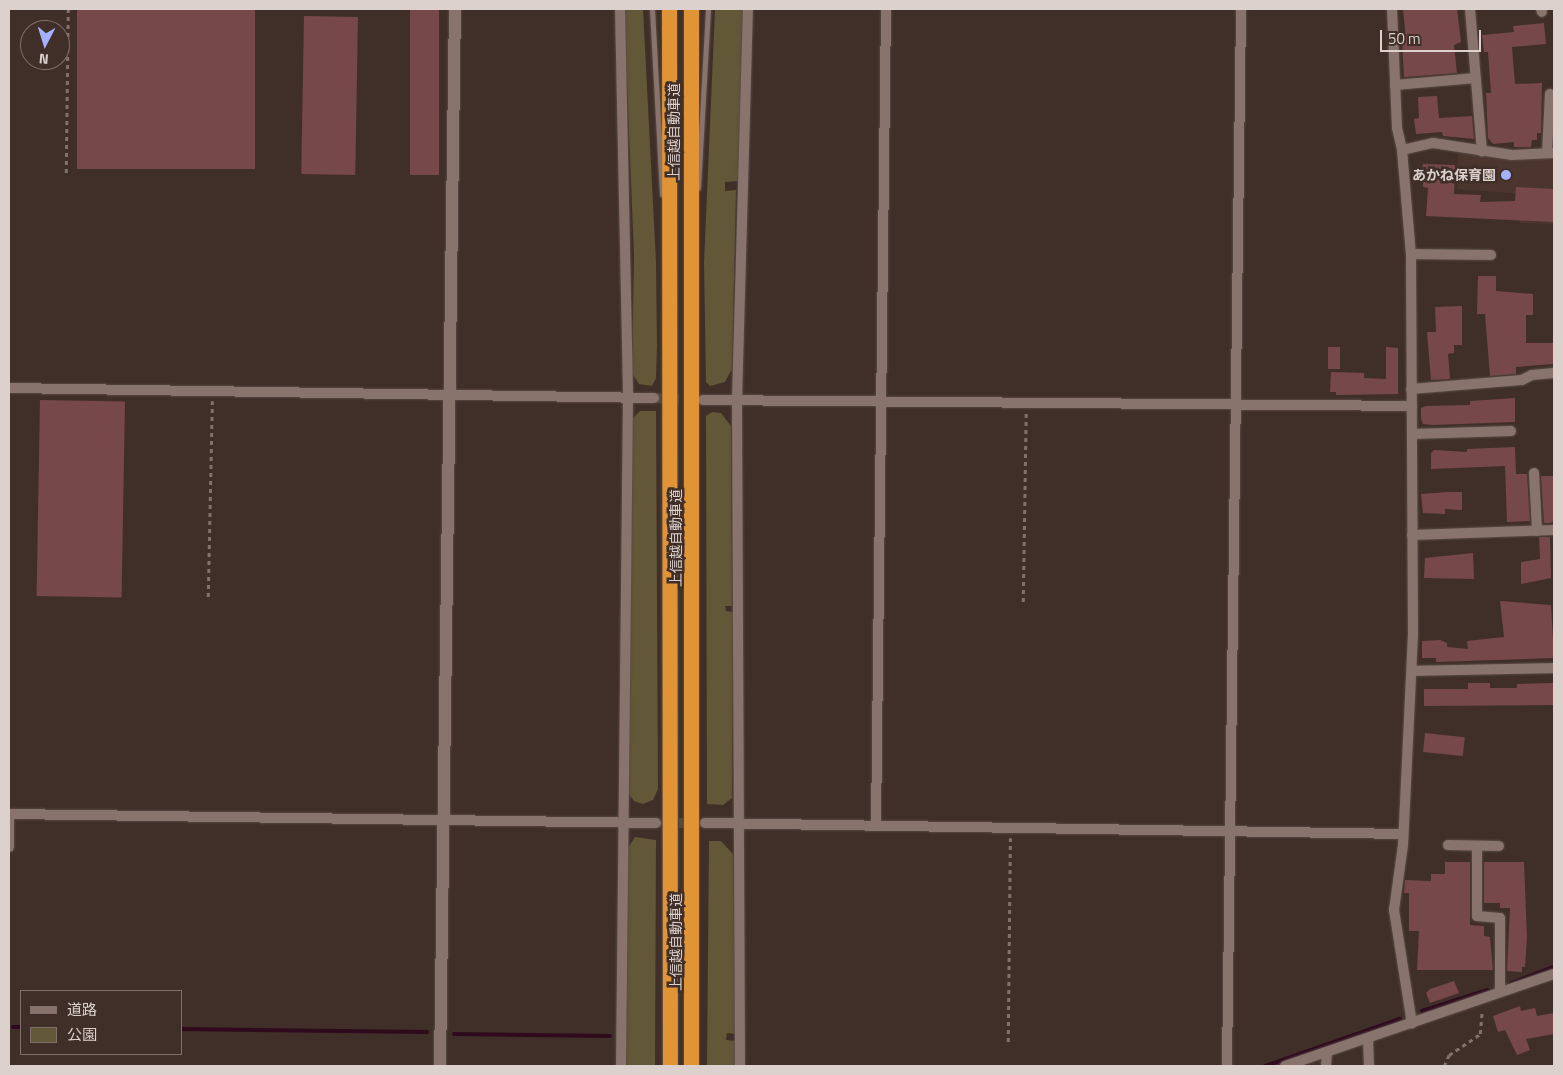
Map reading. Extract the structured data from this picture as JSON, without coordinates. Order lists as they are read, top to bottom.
{
  "streets": {
    "highway": ["上信越自動車道"]
  },
  "places": ["あかね保育園"],
  "legend": ["道路", "公園"],
  "scale_bar": "50 m",
  "north": "bottom"
}
